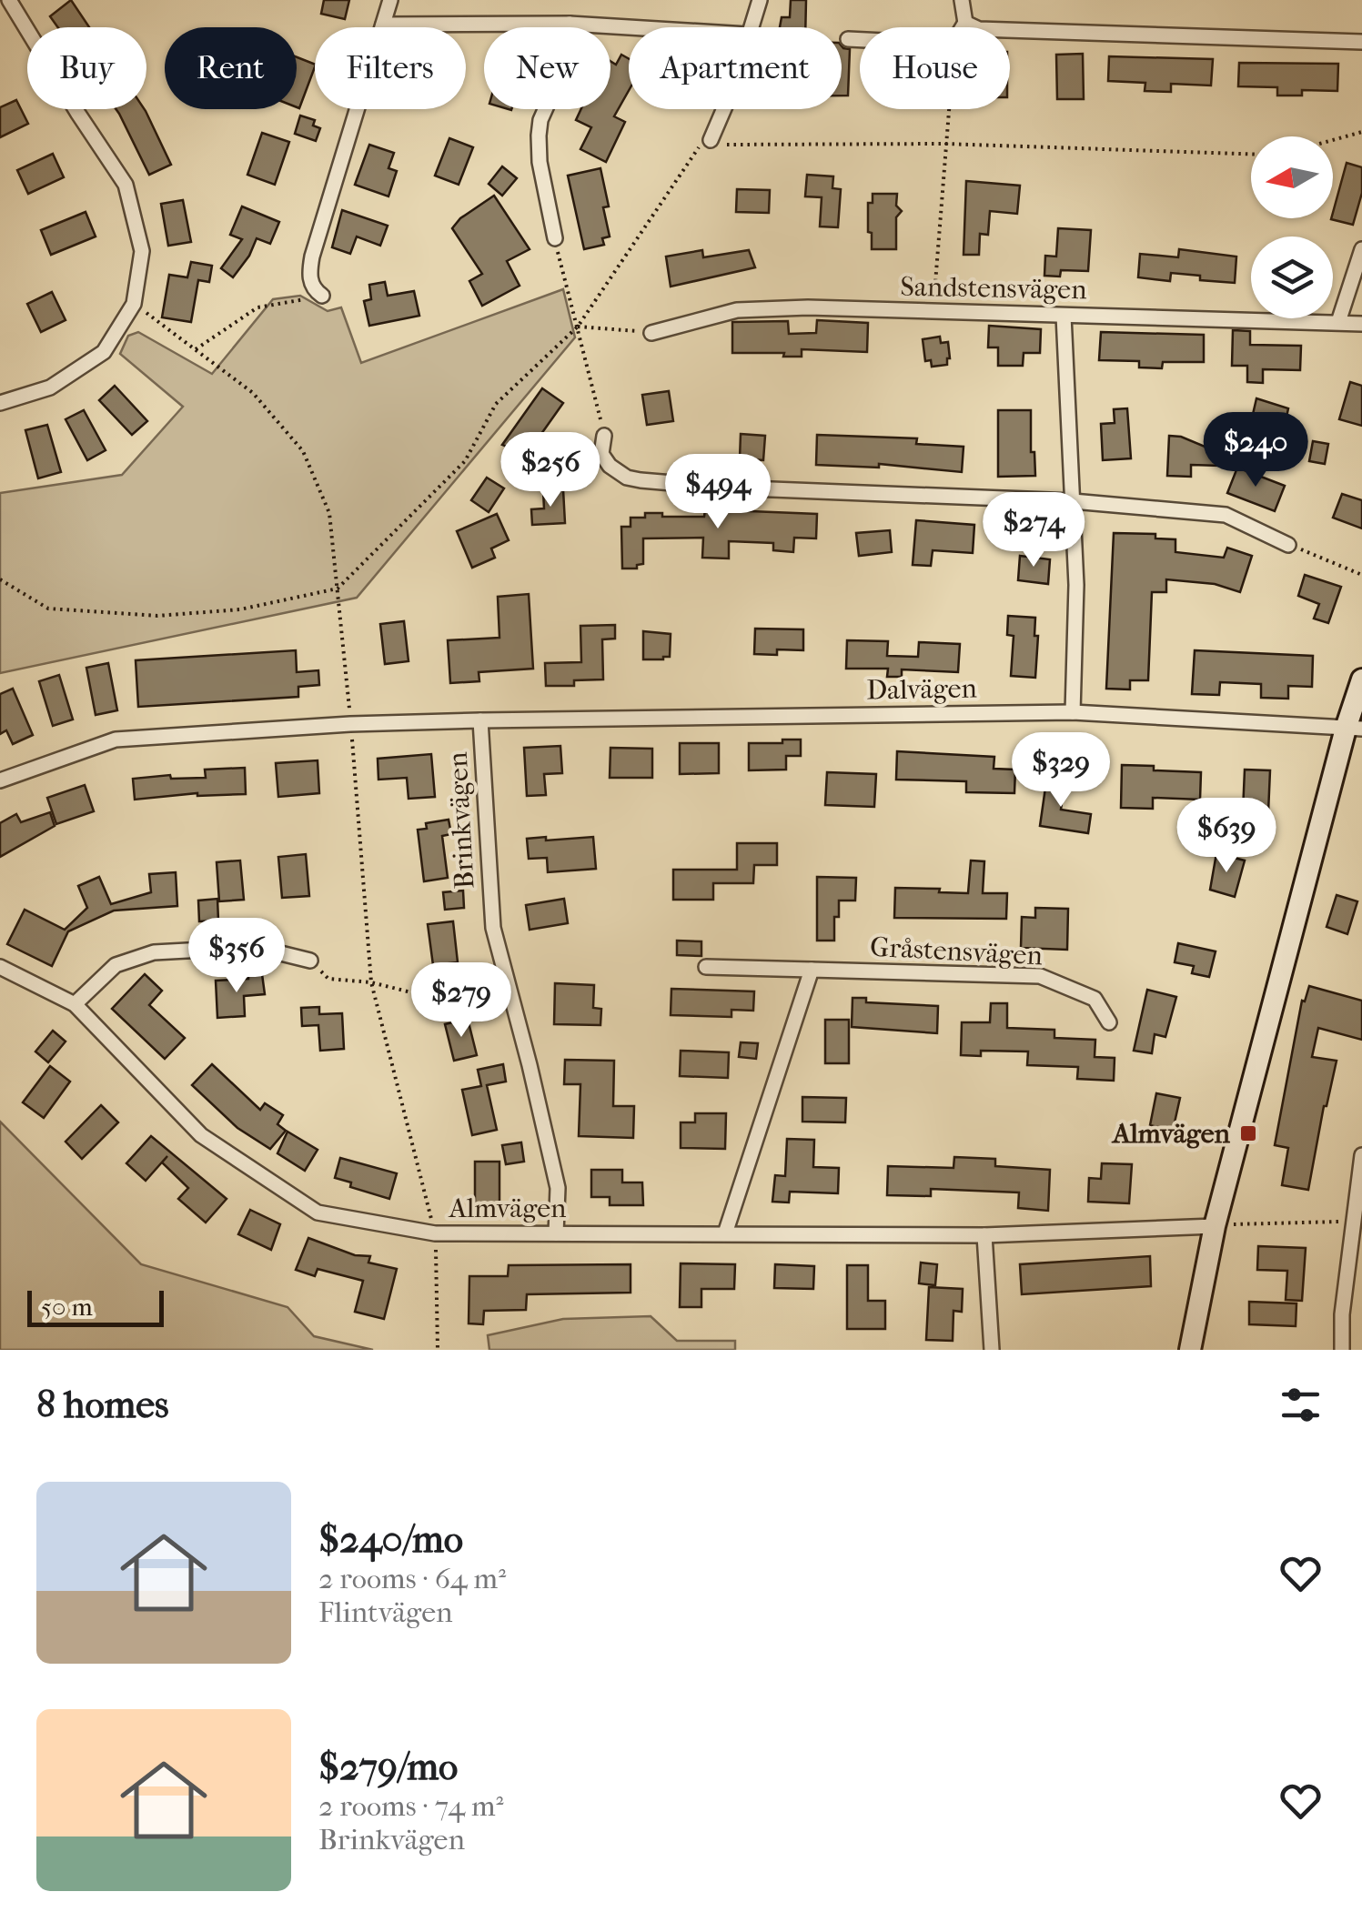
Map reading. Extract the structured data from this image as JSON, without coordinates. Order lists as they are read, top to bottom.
{
  "streets": {
    "street": [
      "Sandstensvägen",
      "Dalvägen",
      "Brinkvägen",
      "Gråstensvägen",
      "Almvägen"
    ]
  },
  "crossings": [
    ["Dalvägen", "Brinkvägen"],
    ["Brinkvägen", "Almvägen"]
  ],
  "places": {
    "transit": ["Almvägen"]
  },
  "scale_bar": "50 m",
  "north": "left",
  "page": {
    "chip": [
      "Buy",
      "Rent",
      "Filters",
      "New",
      "Apartment",
      "House"
    ],
    "price": [
      "$240",
      "$256",
      "$494",
      "$274",
      "$329",
      "$639",
      "$356",
      "$279"
    ],
    "scale": "50 m",
    "heading": "8 homes",
    "list": [
      {
        "name": "$240/mo",
        "note": "2 rooms · 64 m² · Flintvägen"
      },
      {
        "name": "$279/mo",
        "note": "2 rooms · 74 m² · Brinkvägen"
      }
    ]
  }
}
